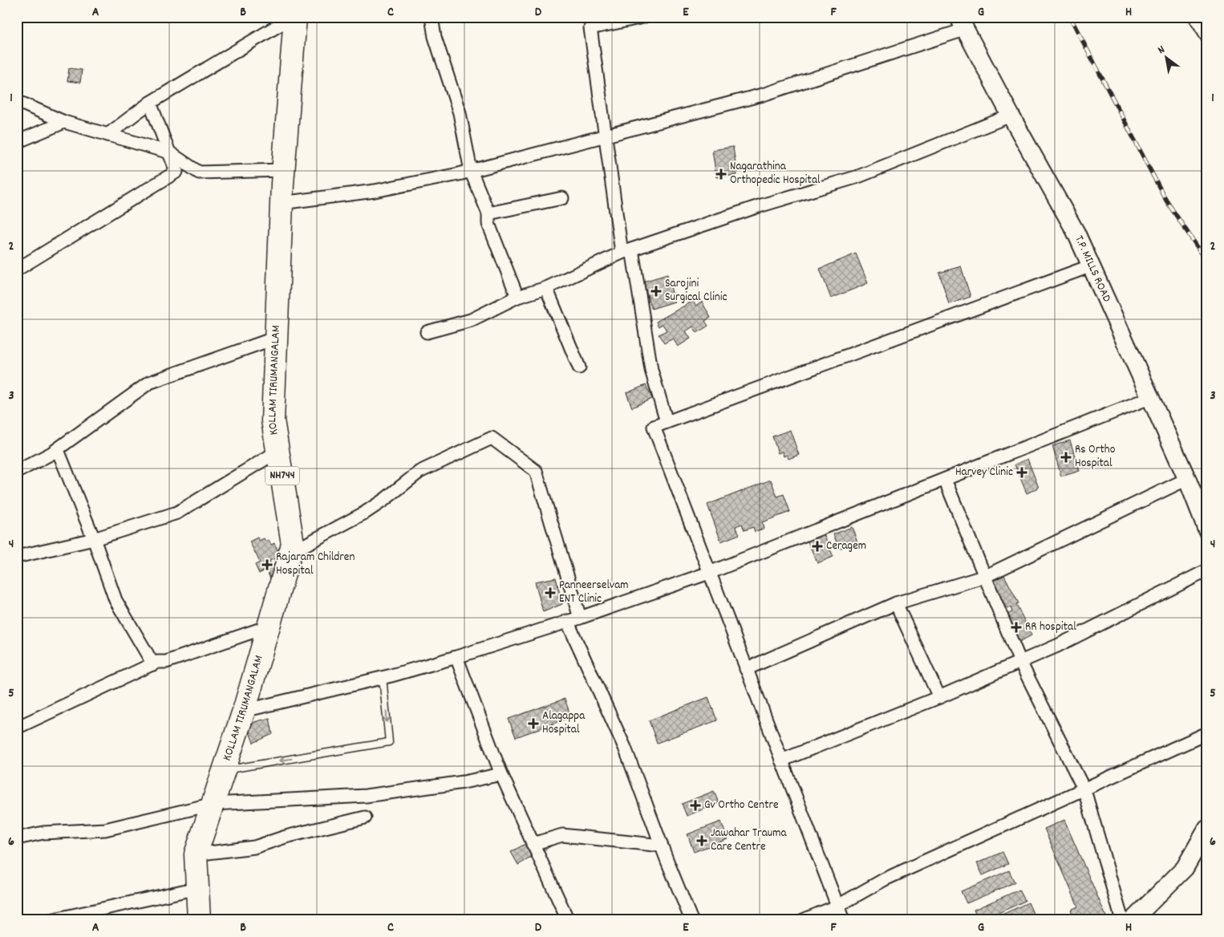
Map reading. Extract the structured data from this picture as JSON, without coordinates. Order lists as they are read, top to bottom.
{
  "streets": {
    "highway": ["KOLLAM TIRUMANGALAM", "NH744"],
    "main road": ["T.P. MILLS ROAD"]
  },
  "places": {
    "health": [
      "Nagarathina Orthopedic Hospital",
      "Sarojini Surgical Clinic",
      "Rs Ortho Hospital",
      "Harvey Clinic",
      "Ceragem",
      "Rajaram Children Hospital",
      "Panneerselvam ENT Clinic",
      "RR hospital",
      "Alagappa Hospital",
      "Gv Ortho Centre",
      "Jawahar Trauma Care Centre"
    ]
  },
  "north": "top left",
  "grid": {
    "columns": [
      "A",
      "B",
      "C",
      "D",
      "E",
      "F",
      "G",
      "H"
    ],
    "rows": [
      "1",
      "2",
      "3",
      "4",
      "5",
      "6"
    ]
  }
}
